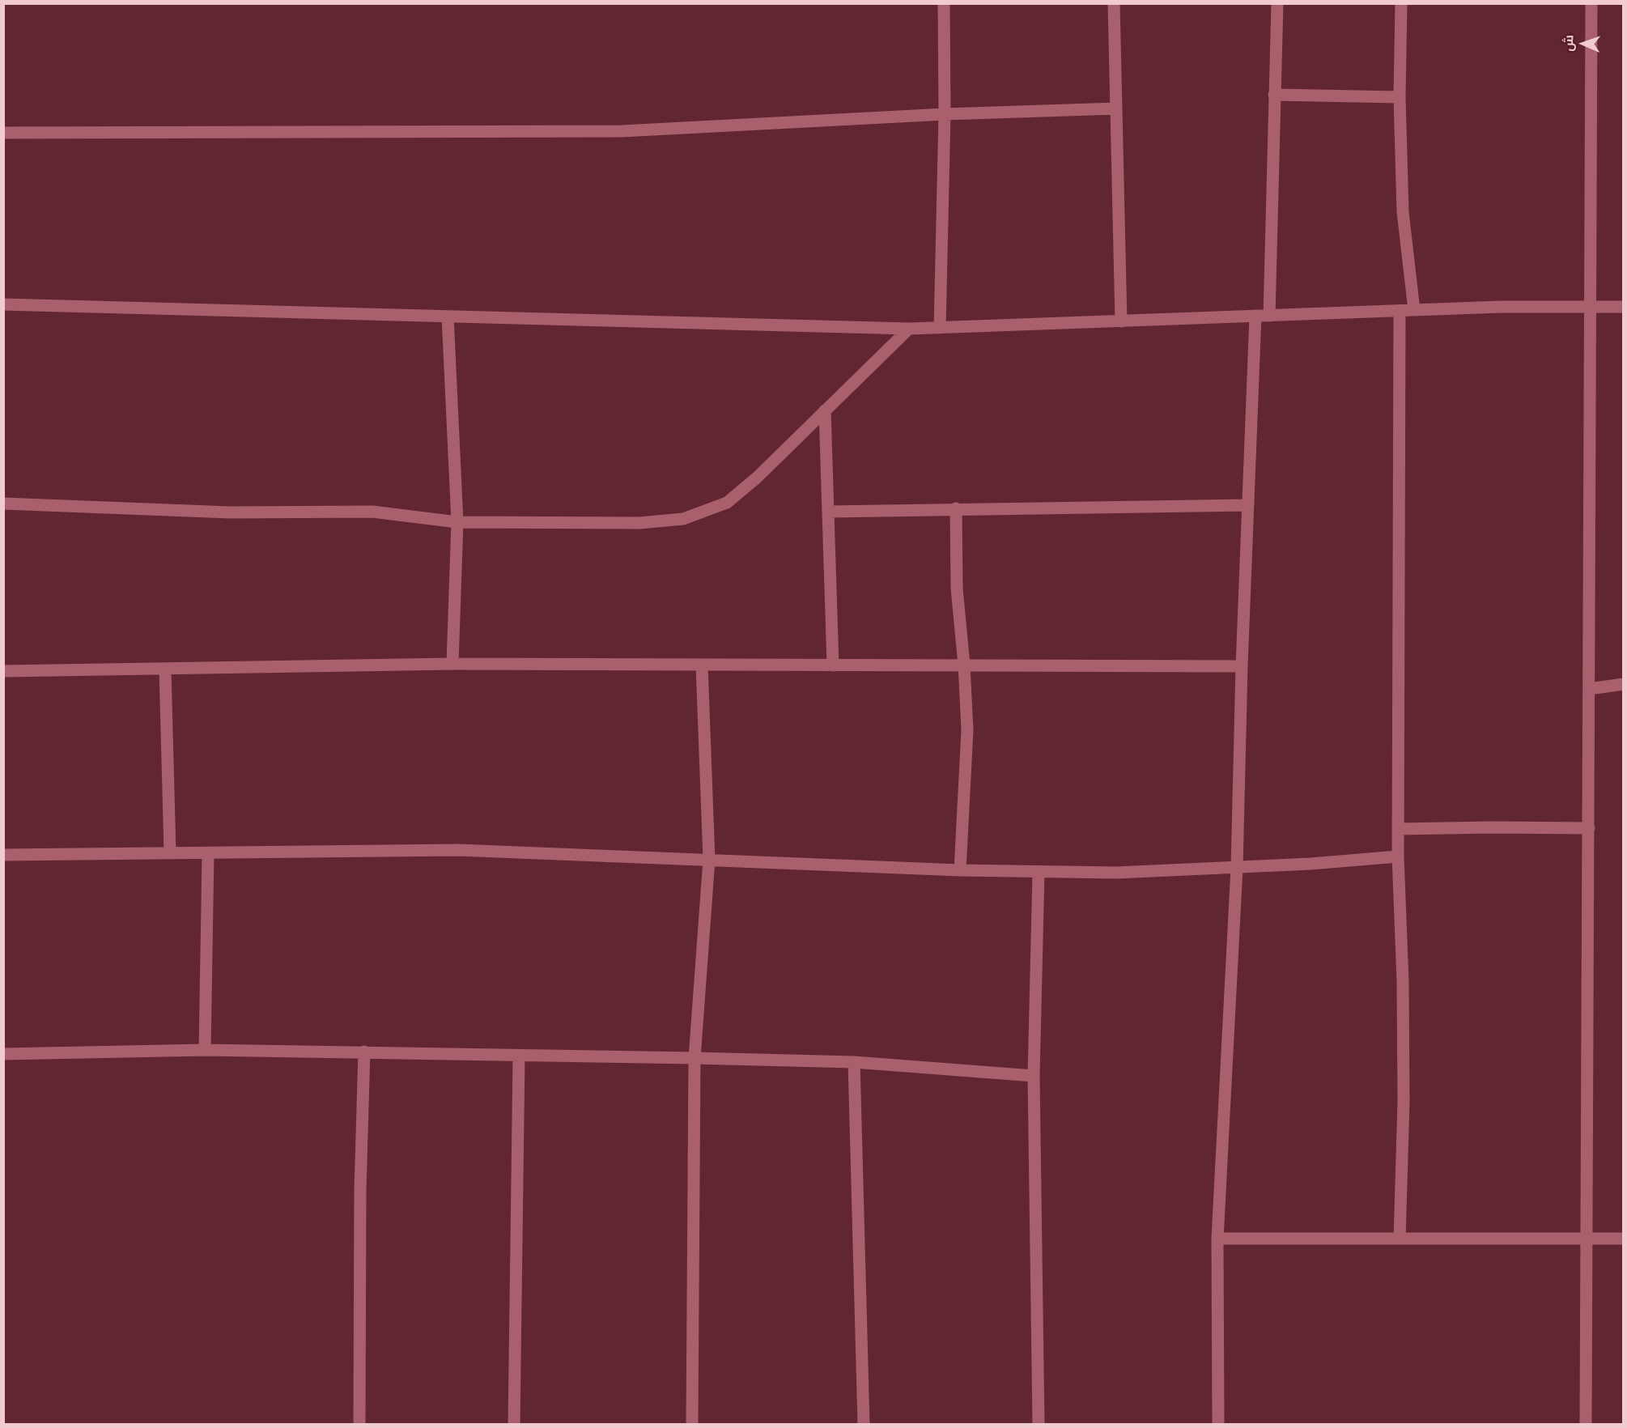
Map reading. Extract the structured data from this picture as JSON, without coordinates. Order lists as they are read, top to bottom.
{
  "north": "left"
}
